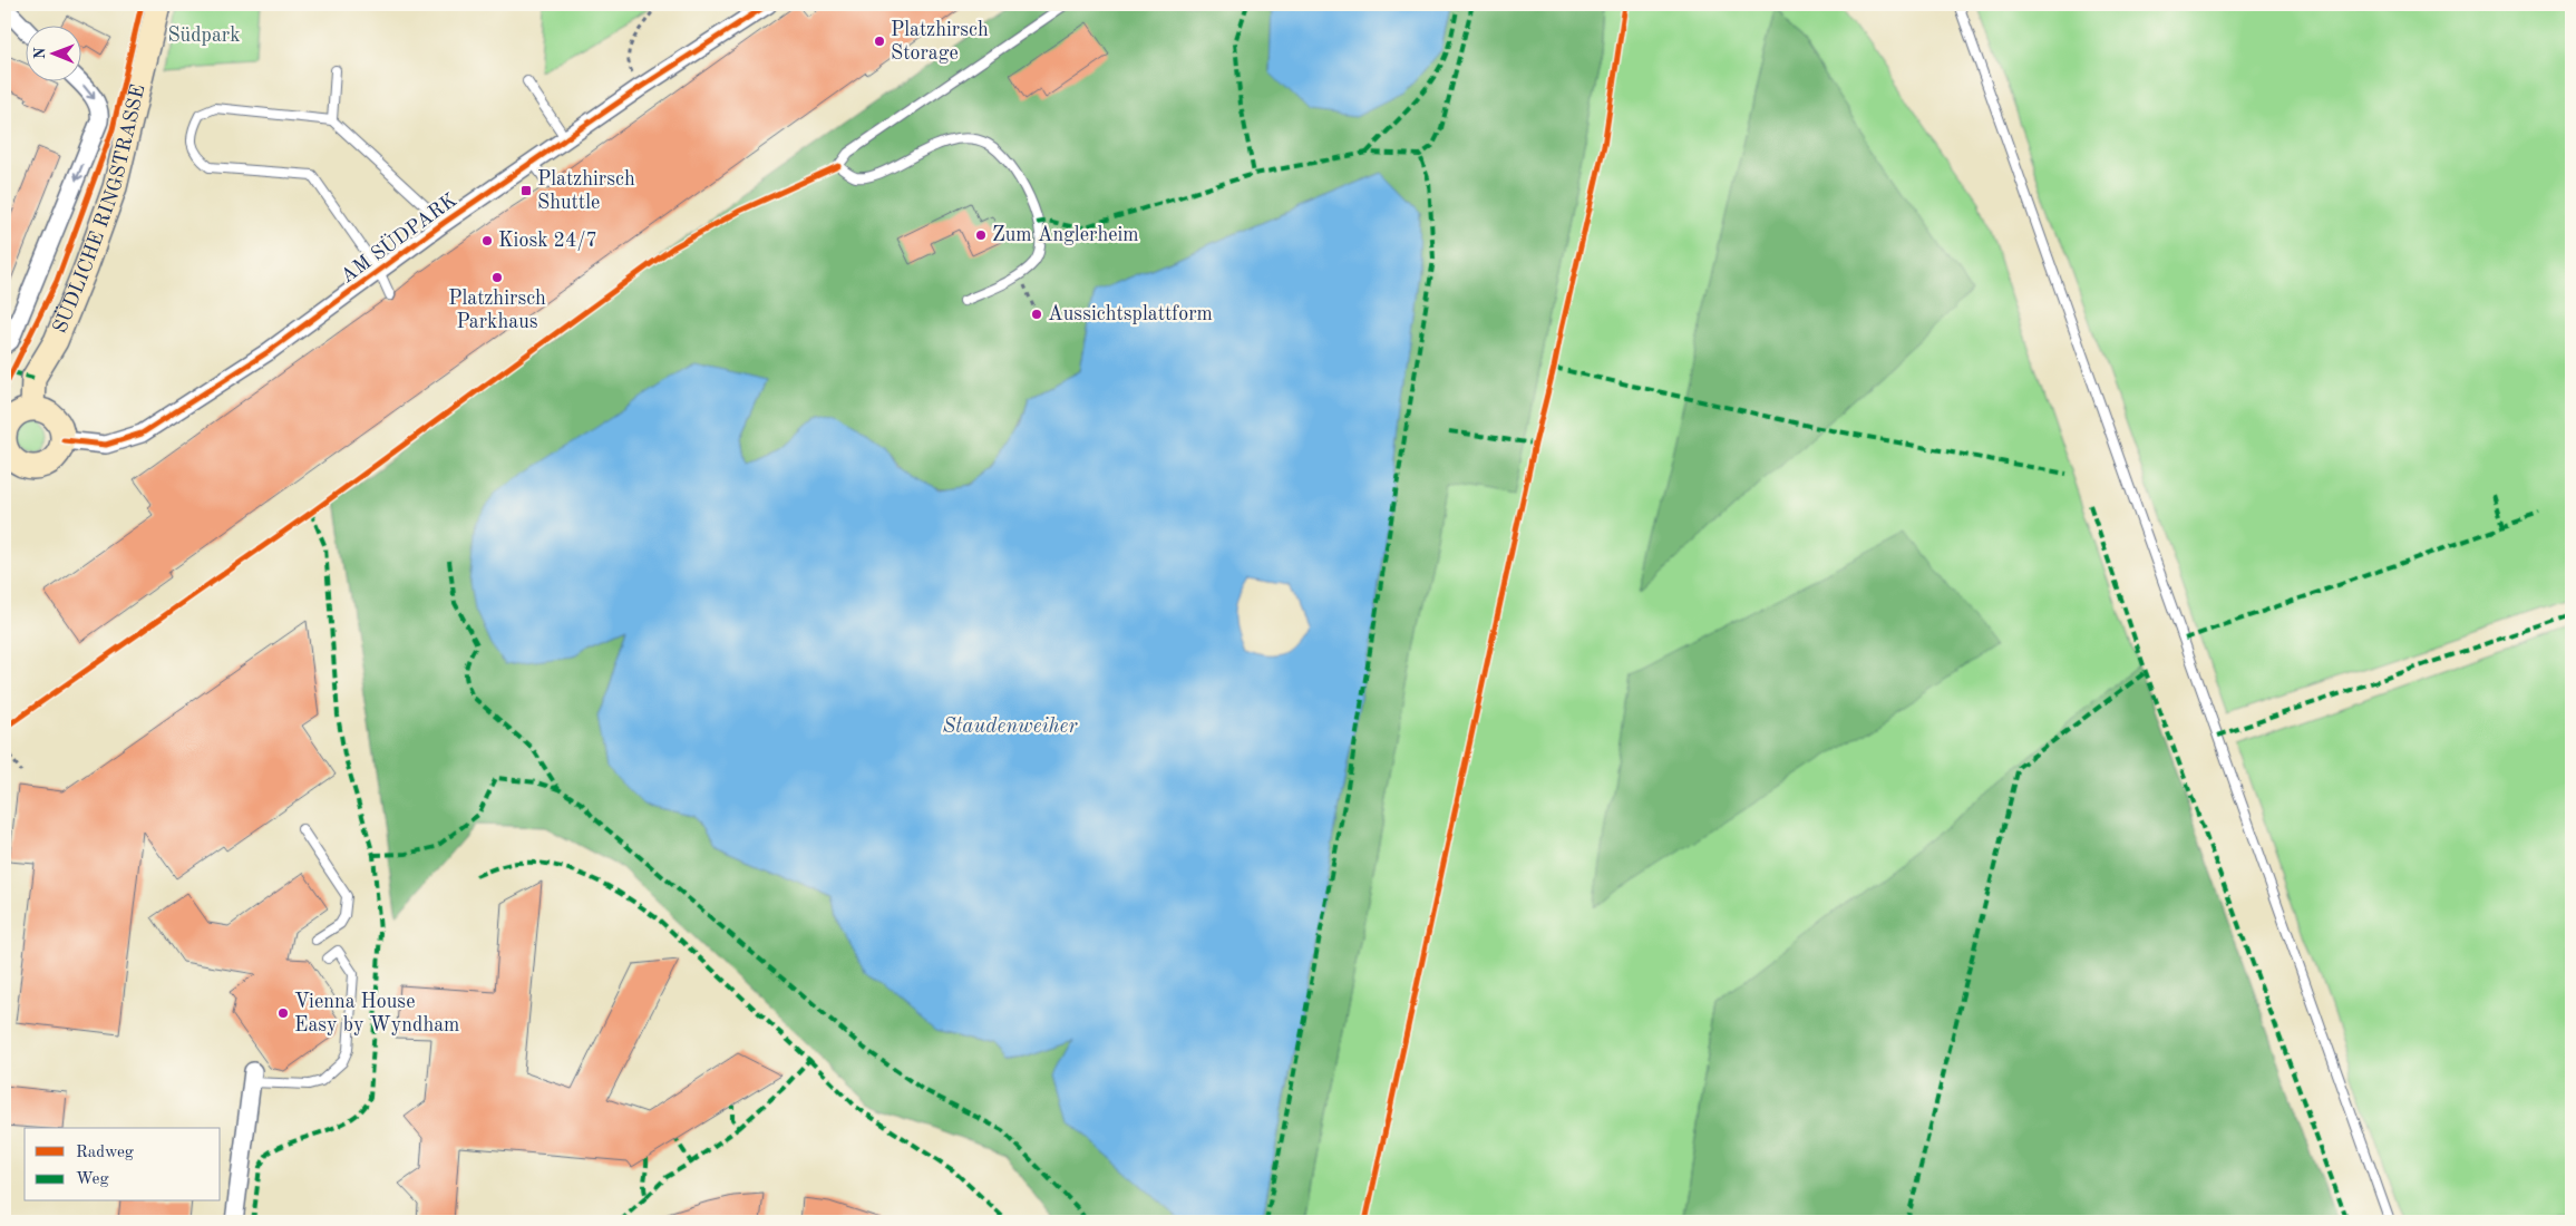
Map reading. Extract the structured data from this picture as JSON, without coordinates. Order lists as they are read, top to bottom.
{
  "streets": {
    "main road": ["SÜDLICHE RINGSTRASSE"],
    "street": ["AM SÜDPARK"]
  },
  "crossings": [
    ["SÜDLICHE RINGSTRASSE", "AM SÜDPARK"]
  ],
  "water": ["Staudenweiher"],
  "parks": ["Südpark"],
  "places": {
    "other": [
      "Platzhirsch Storage",
      "Zum Anglerheim",
      "Kiosk 24/7",
      "Platzhirsch Parkhaus",
      "Aussichtsplattform",
      "Vienna House Easy by Wyndham"
    ],
    "transit": ["Platzhirsch Shuttle"]
  },
  "legend": ["Radweg", "Weg"],
  "north": "left"
}
